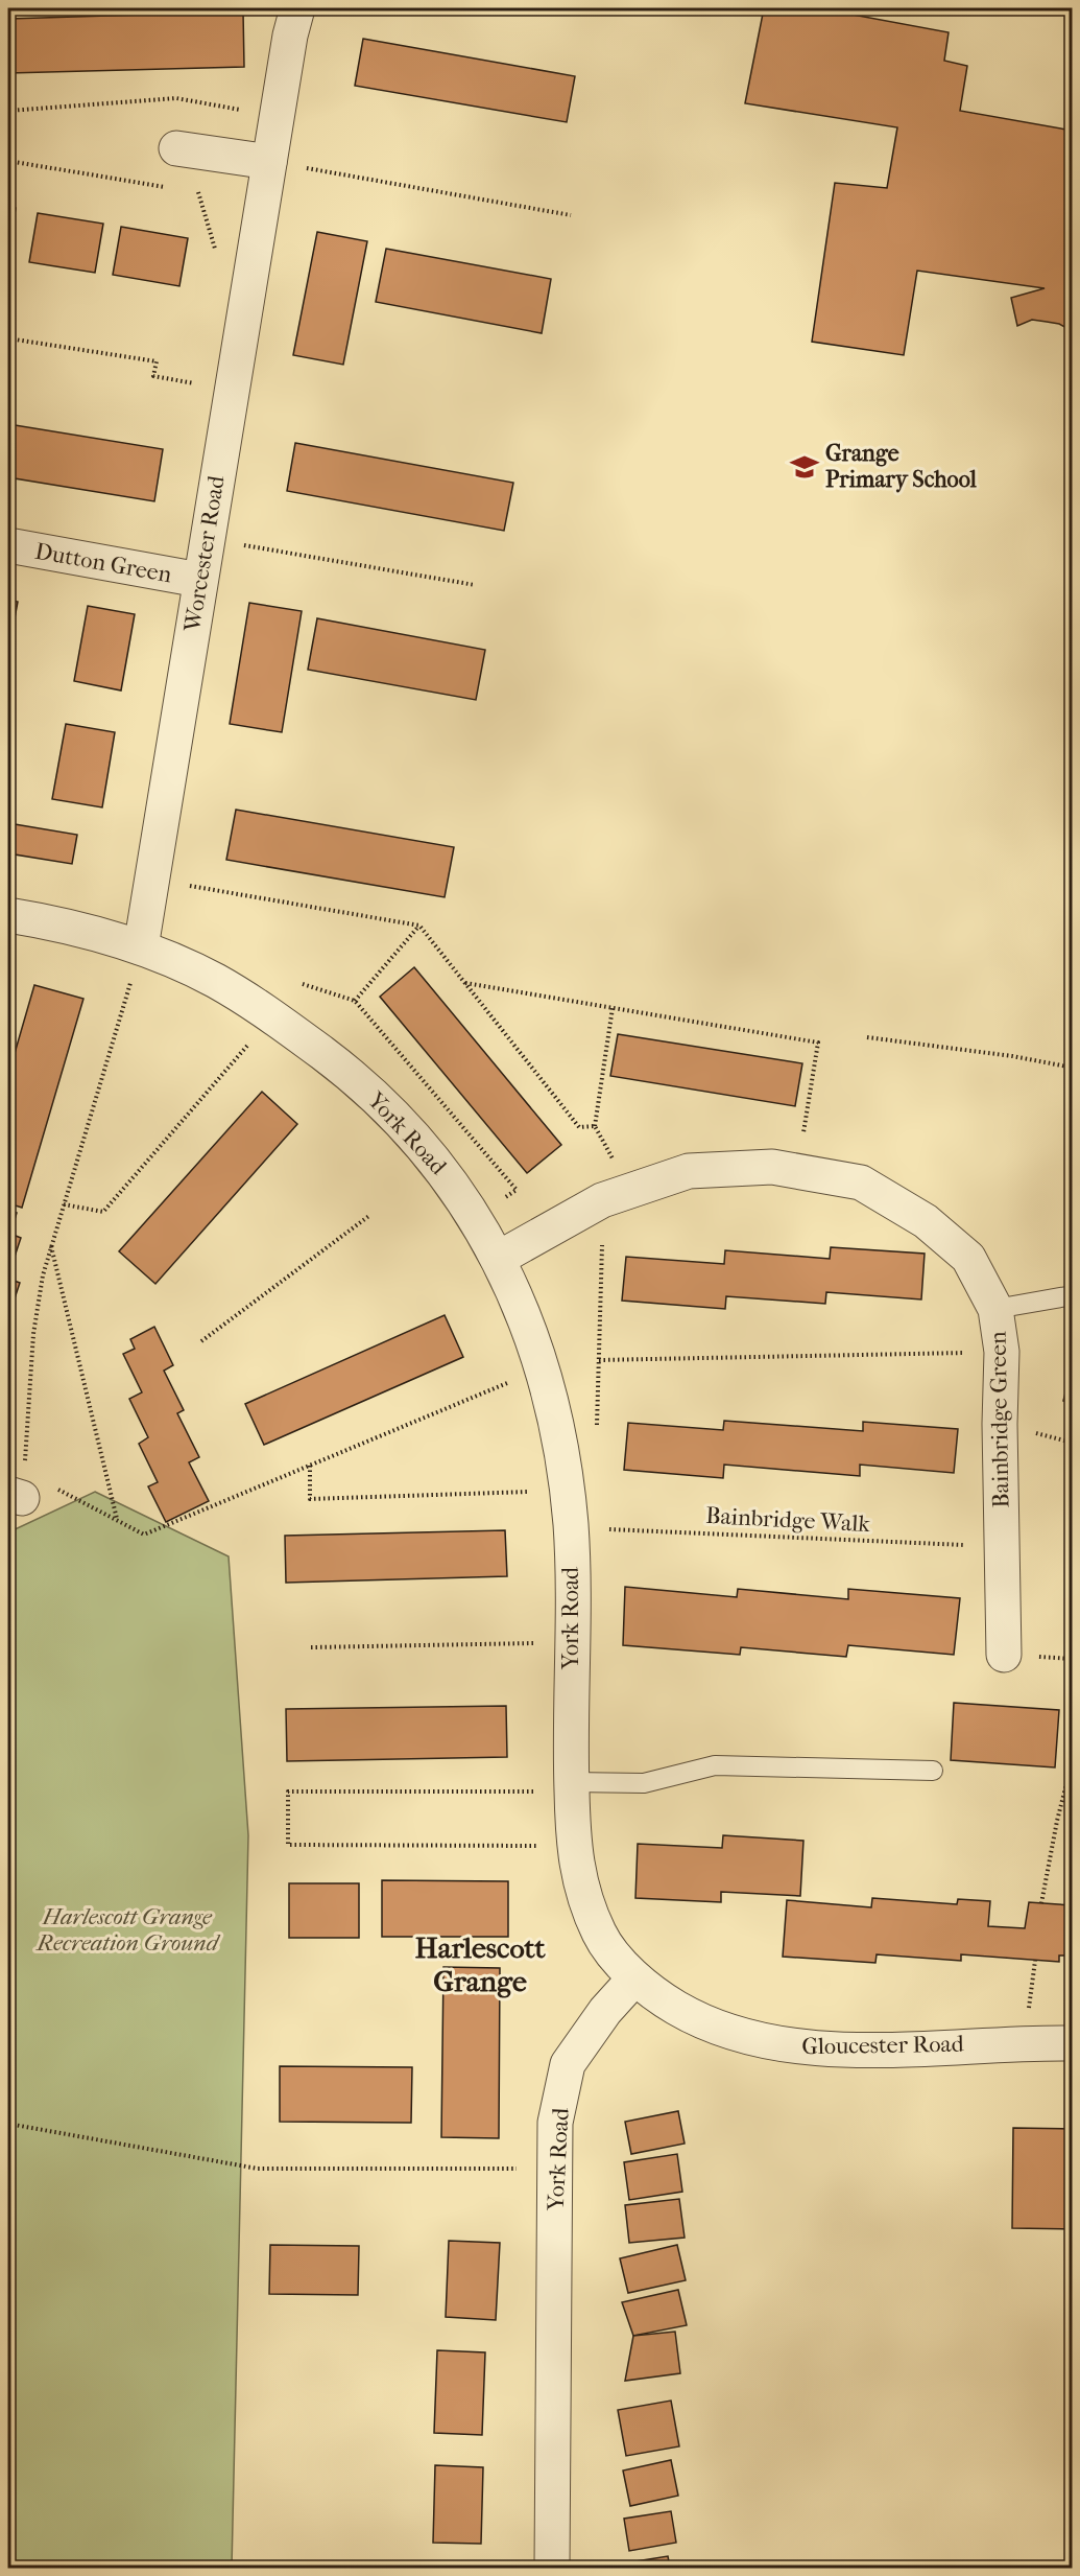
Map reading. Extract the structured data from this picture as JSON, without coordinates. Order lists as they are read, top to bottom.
{
  "streets": {
    "street": [
      "Worcester Road",
      "Dutton Green",
      "York Road",
      "Bainbridge Green",
      "Gloucester Road"
    ],
    "path": ["Bainbridge Walk"]
  },
  "crossings": [
    ["Worcester Road", "Dutton Green"],
    ["Worcester Road", "York Road"],
    ["York Road", "Bainbridge Green"],
    ["York Road", "Bainbridge Walk"],
    ["York Road", "Gloucester Road"],
    ["Bainbridge Green", "Bainbridge Walk"]
  ],
  "districts": ["Harlescott Grange"],
  "parks": ["Harlescott Grange Recreation Ground"],
  "places": {
    "school or university": ["Grange Primary School"]
  }
}
